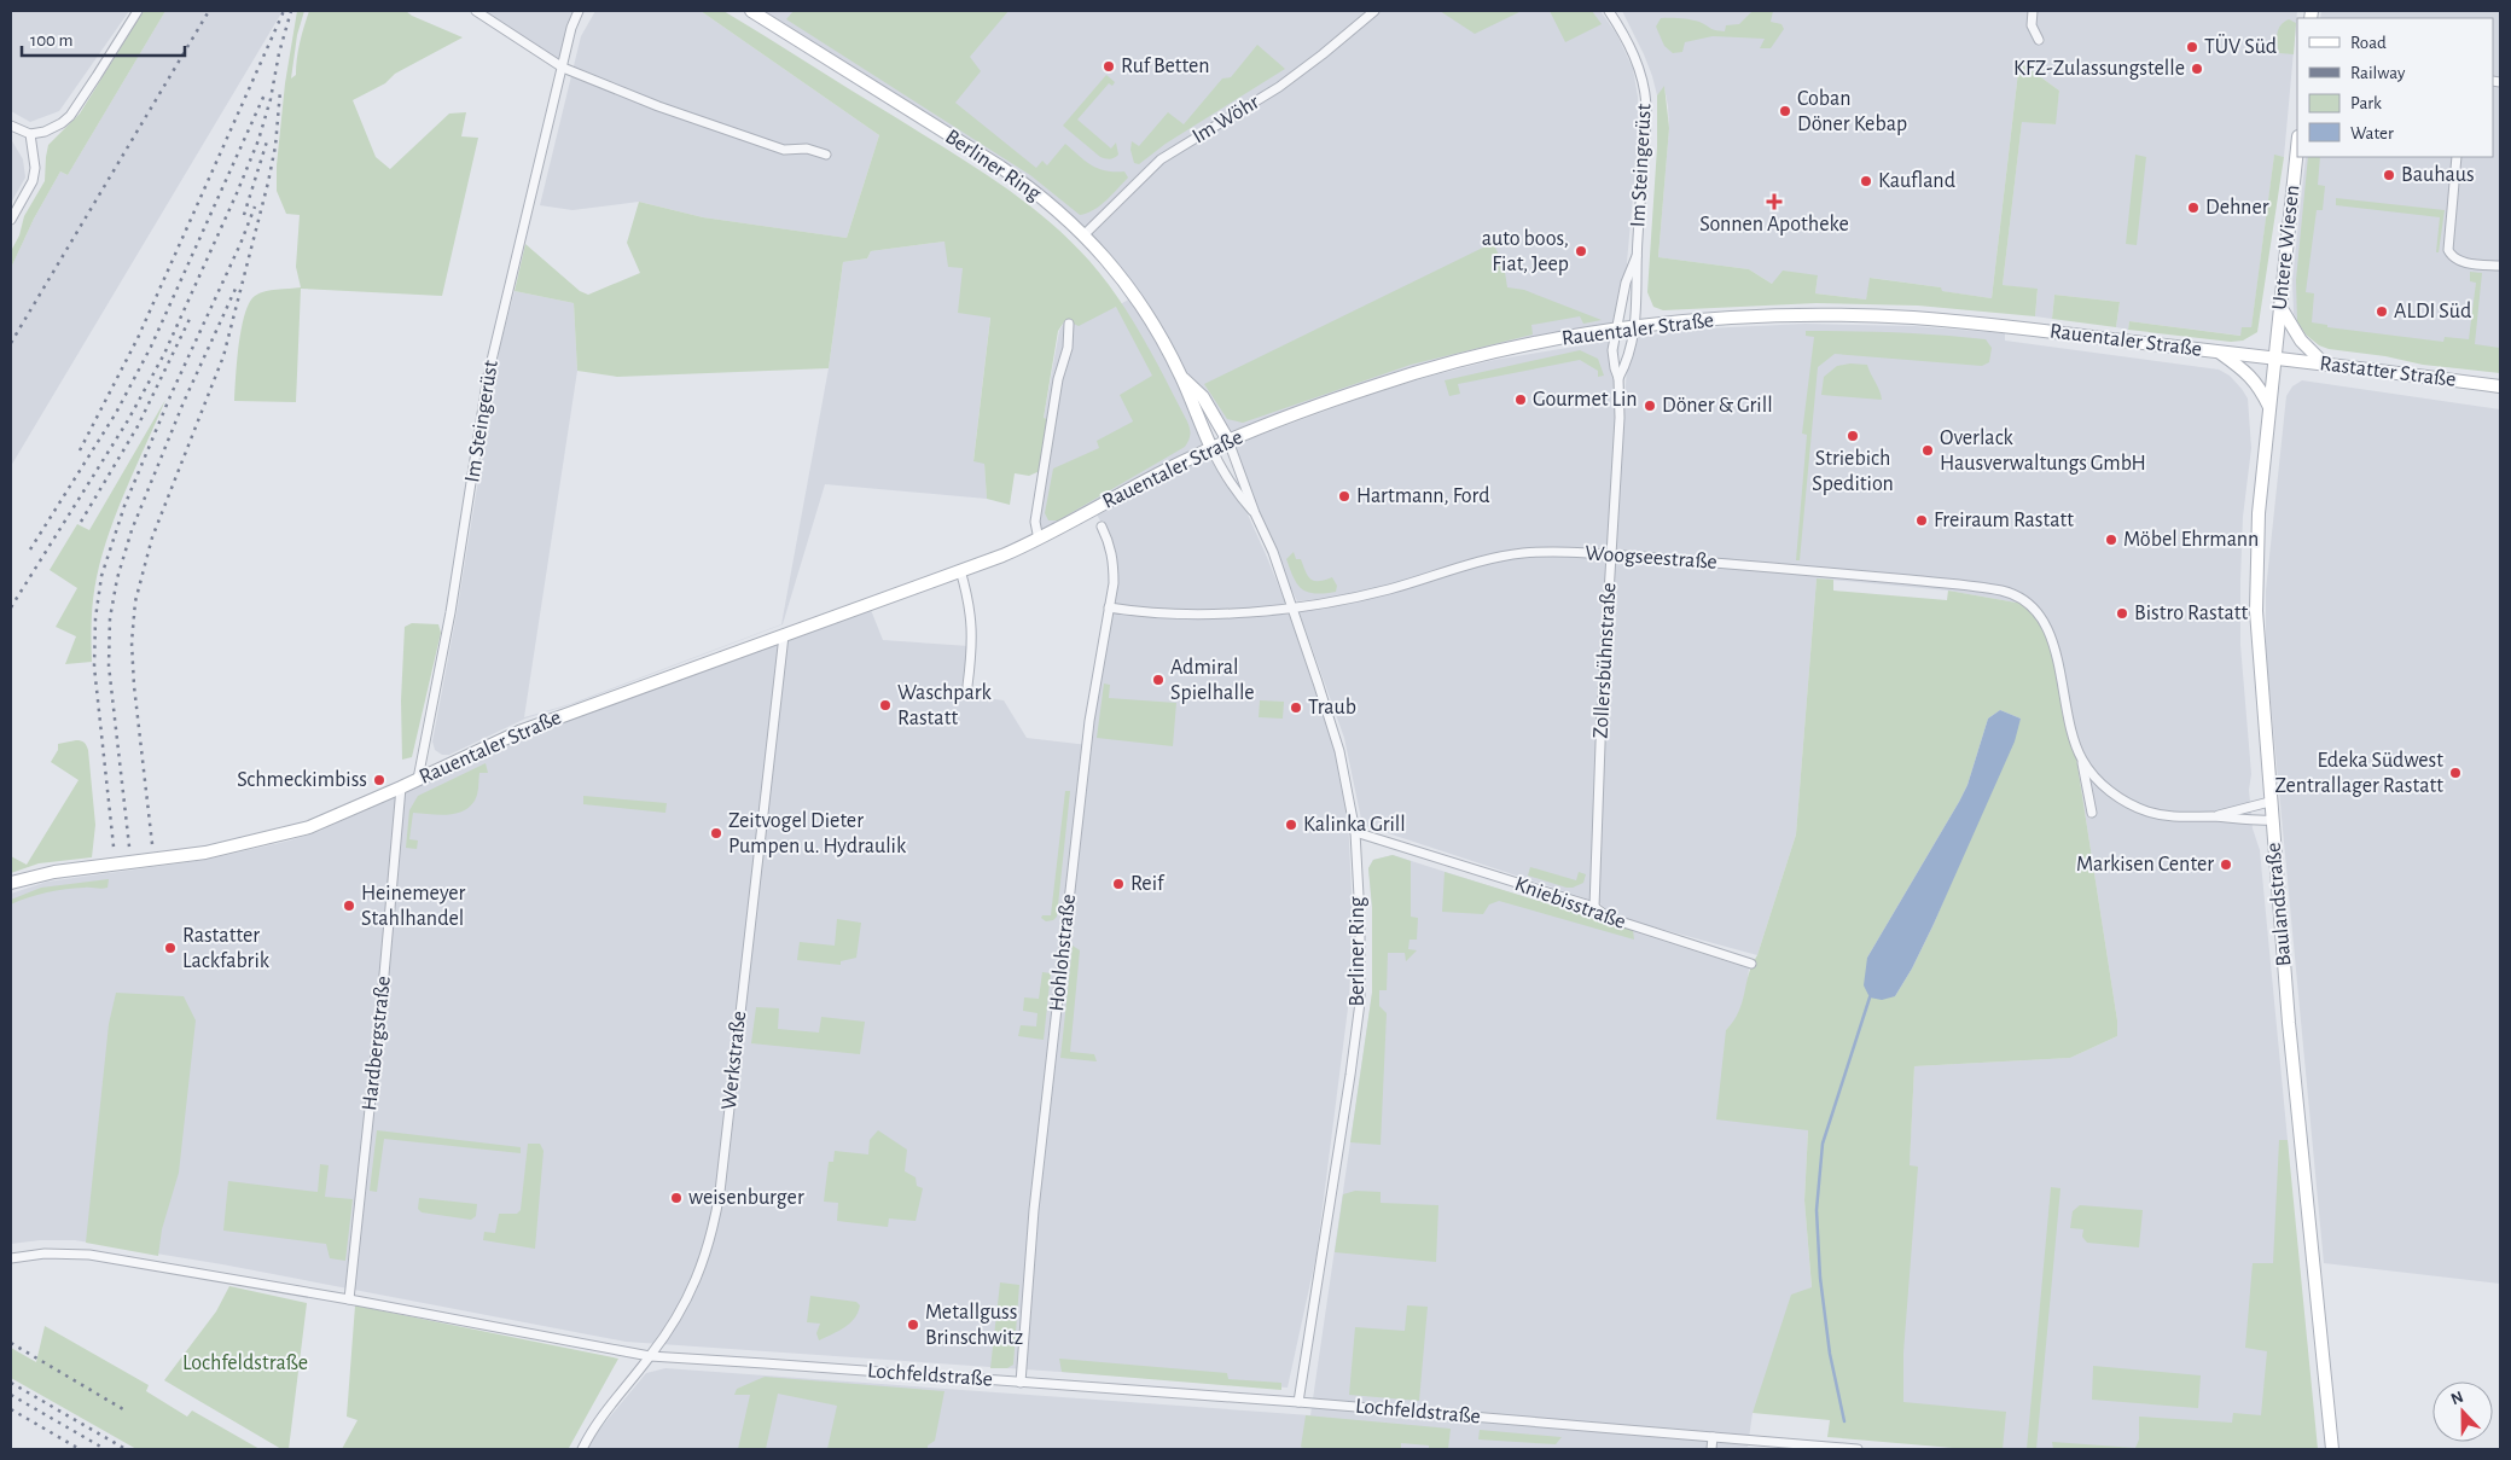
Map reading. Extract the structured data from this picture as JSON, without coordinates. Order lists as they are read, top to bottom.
{
  "streets": {
    "street": [
      "Im Wöhr",
      "Berliner Ring",
      "Im Steingerüst",
      "Untere Wiesen",
      "Rauentaler Straße",
      "Rastatter Straße",
      "Woogseestraße",
      "Zollersbühnstraße",
      "Kniebisstraße",
      "Baulandstraße",
      "Hohlohstraße",
      "Hardbergstraße",
      "Werkstraße",
      "Lochfeldstraße"
    ]
  },
  "crossings": [
    ["Im Wöhr", "Berliner Ring"],
    ["Berliner Ring", "Rauentaler Straße"],
    ["Berliner Ring", "Woogseestraße"],
    ["Berliner Ring", "Kniebisstraße"],
    ["Berliner Ring", "Lochfeldstraße"],
    ["Im Steingerüst", "Rauentaler Straße"],
    ["Im Steingerüst", "Zollersbühnstraße"],
    ["Untere Wiesen", "Rauentaler Straße"],
    ["Untere Wiesen", "Rastatter Straße"],
    ["Untere Wiesen", "Baulandstraße"],
    ["Rauentaler Straße", "Rastatter Straße"],
    ["Rauentaler Straße", "Zollersbühnstraße"],
    ["Rauentaler Straße", "Baulandstraße"],
    ["Rauentaler Straße", "Hardbergstraße"],
    ["Rauentaler Straße", "Werkstraße"],
    ["Rastatter Straße", "Baulandstraße"],
    ["Woogseestraße", "Zollersbühnstraße"],
    ["Woogseestraße", "Baulandstraße"],
    ["Woogseestraße", "Hohlohstraße"],
    ["Zollersbühnstraße", "Kniebisstraße"],
    ["Hohlohstraße", "Lochfeldstraße"],
    ["Hardbergstraße", "Lochfeldstraße"],
    ["Werkstraße", "Lochfeldstraße"]
  ],
  "parks": ["Lochfeldstraße"],
  "places": {
    "other": [
      "TÜV Süd",
      "Ruf Betten",
      "KFZ-Zulassungstelle",
      "Coban Döner Kebap",
      "Bauhaus",
      "Kaufland",
      "Dehner",
      "auto boos, Fiat, Jeep",
      "ALDI Süd",
      "Gourmet Lin",
      "Döner & Grill",
      "Striebich Spedition",
      "Overlack Hausverwaltungs GmbH",
      "Hartmann, Ford",
      "Freiraum Rastatt",
      "Möbel Ehrmann",
      "Bistro Rastatt",
      "Admiral Spielhalle",
      "Waschpark Rastatt",
      "Traub",
      "Edeka Südwest Zentrallager Rastatt",
      "Schmeckimbiss",
      "Kalinka Grill",
      "Zeitvogel Dieter Pumpen u. Hydraulik",
      "Markisen Center",
      "Reif",
      "Heinemeyer Stahlhandel",
      "Rastatter Lackfabrik",
      "weisenburger",
      "Metallguss Brinschwitz"
    ],
    "health": ["Sonnen Apotheke"]
  },
  "legend": [
    "Road",
    "Railway",
    "Park",
    "Water"
  ],
  "scale_bar": "100 m",
  "north": "top"
}
